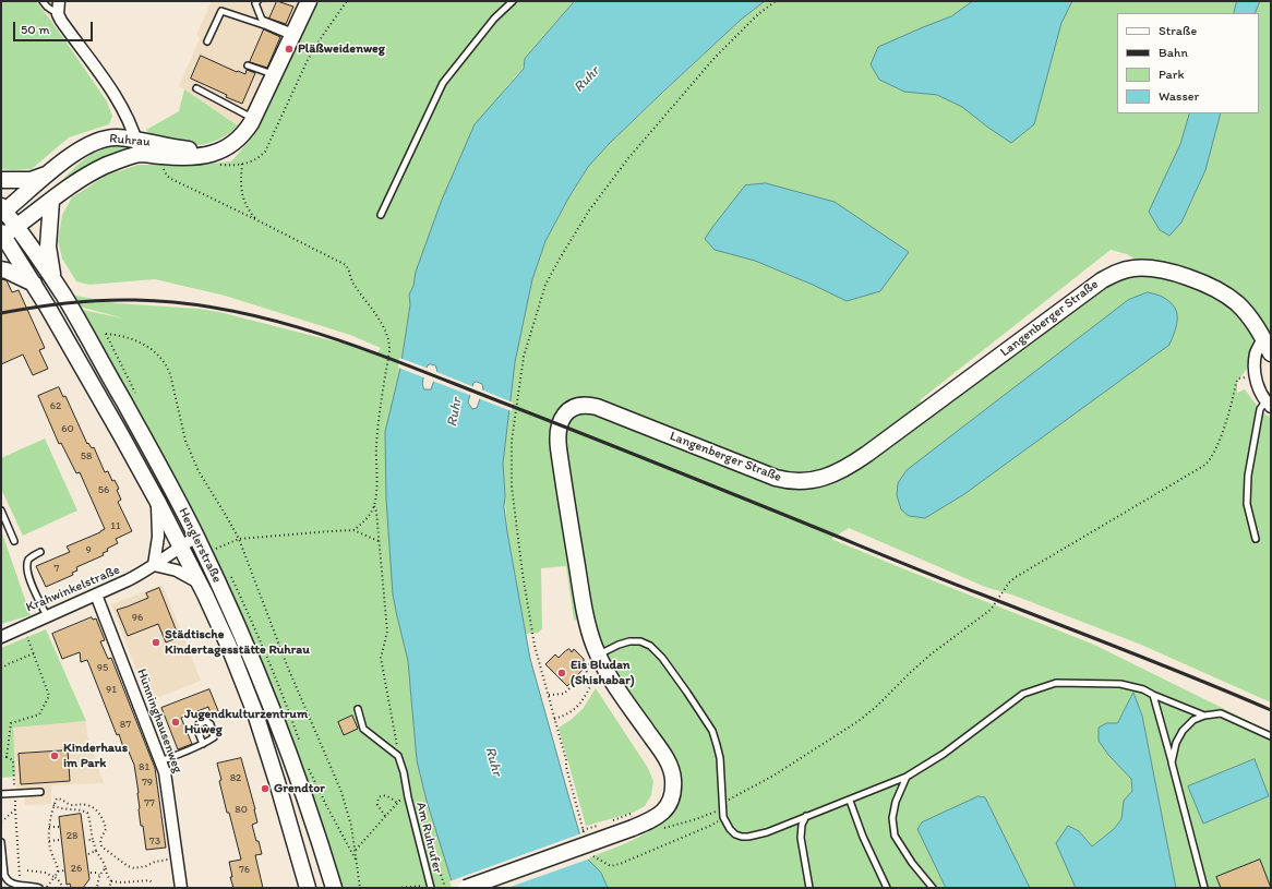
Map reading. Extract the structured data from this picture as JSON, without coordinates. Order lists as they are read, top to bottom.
{
  "streets": {
    "main road": ["Ruhrau", "Langenberger Straße", "Henglerstraße"],
    "street": ["Krahwinkelstraße", "Hünninghausenweg"],
    "lane": ["Am Ruhrufer"]
  },
  "crossings": [
    ["Ruhrau", "Henglerstraße"],
    ["Henglerstraße", "Krahwinkelstraße"],
    ["Krahwinkelstraße", "Hünninghausenweg"]
  ],
  "water": ["Ruhr"],
  "places": [
    "Pläßweidenweg",
    "Städtische Kindertagesstätte Ruhrau",
    "Eis Bludan (Shishabar)",
    "Jugendkulturzentrum Hüweg",
    "Kinderhaus im Park",
    "Grendtor"
  ],
  "house_numbers": [
    "62",
    "60",
    "58",
    "56",
    "11",
    "9",
    "7",
    "96",
    "95",
    "91",
    "87",
    "81",
    "82",
    "79",
    "77",
    "80",
    "28",
    "73",
    "26",
    "76"
  ],
  "legend": [
    "Straße",
    "Bahn",
    "Park",
    "Wasser"
  ],
  "scale_bar": "50 m"
}
